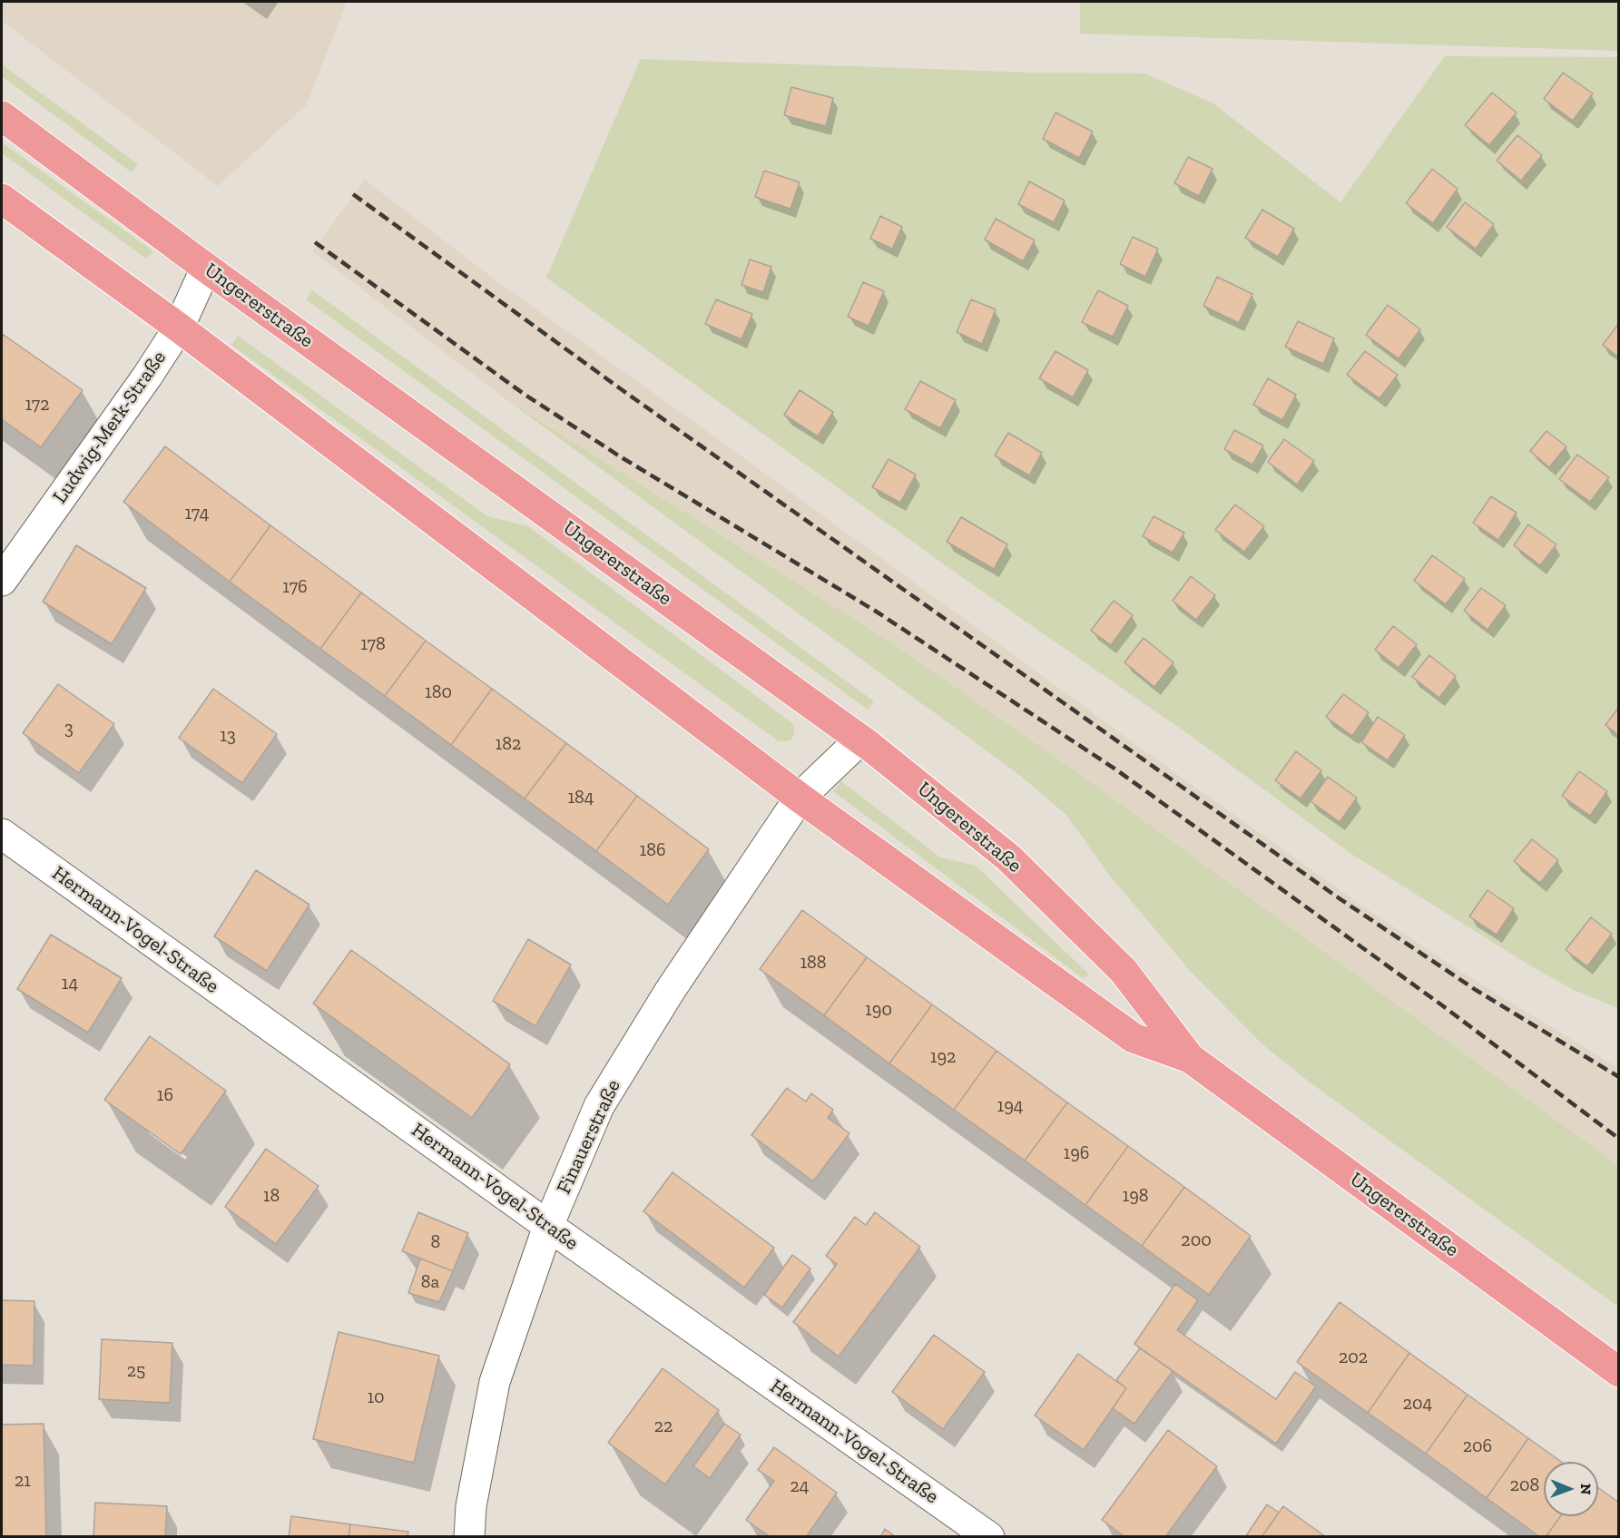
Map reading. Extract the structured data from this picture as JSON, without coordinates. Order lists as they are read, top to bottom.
{
  "streets": {
    "main road": ["Ungererstraße"],
    "street": ["Ludwig-Merk-Straße", "Hermann-Vogel-Straße", "Finauerstraße"]
  },
  "crossings": [
    ["Ungererstraße", "Ludwig-Merk-Straße"],
    ["Ungererstraße", "Finauerstraße"],
    ["Hermann-Vogel-Straße", "Finauerstraße"]
  ],
  "house_numbers": [
    "172",
    "174",
    "176",
    "178",
    "180",
    "3",
    "13",
    "182",
    "184",
    "186",
    "188",
    "14",
    "190",
    "192",
    "16",
    "194",
    "196",
    "18",
    "198",
    "200",
    "8",
    "8a",
    "202",
    "25",
    "10",
    "204",
    "22",
    "206",
    "21",
    "208",
    "24"
  ],
  "north": "right"
}
